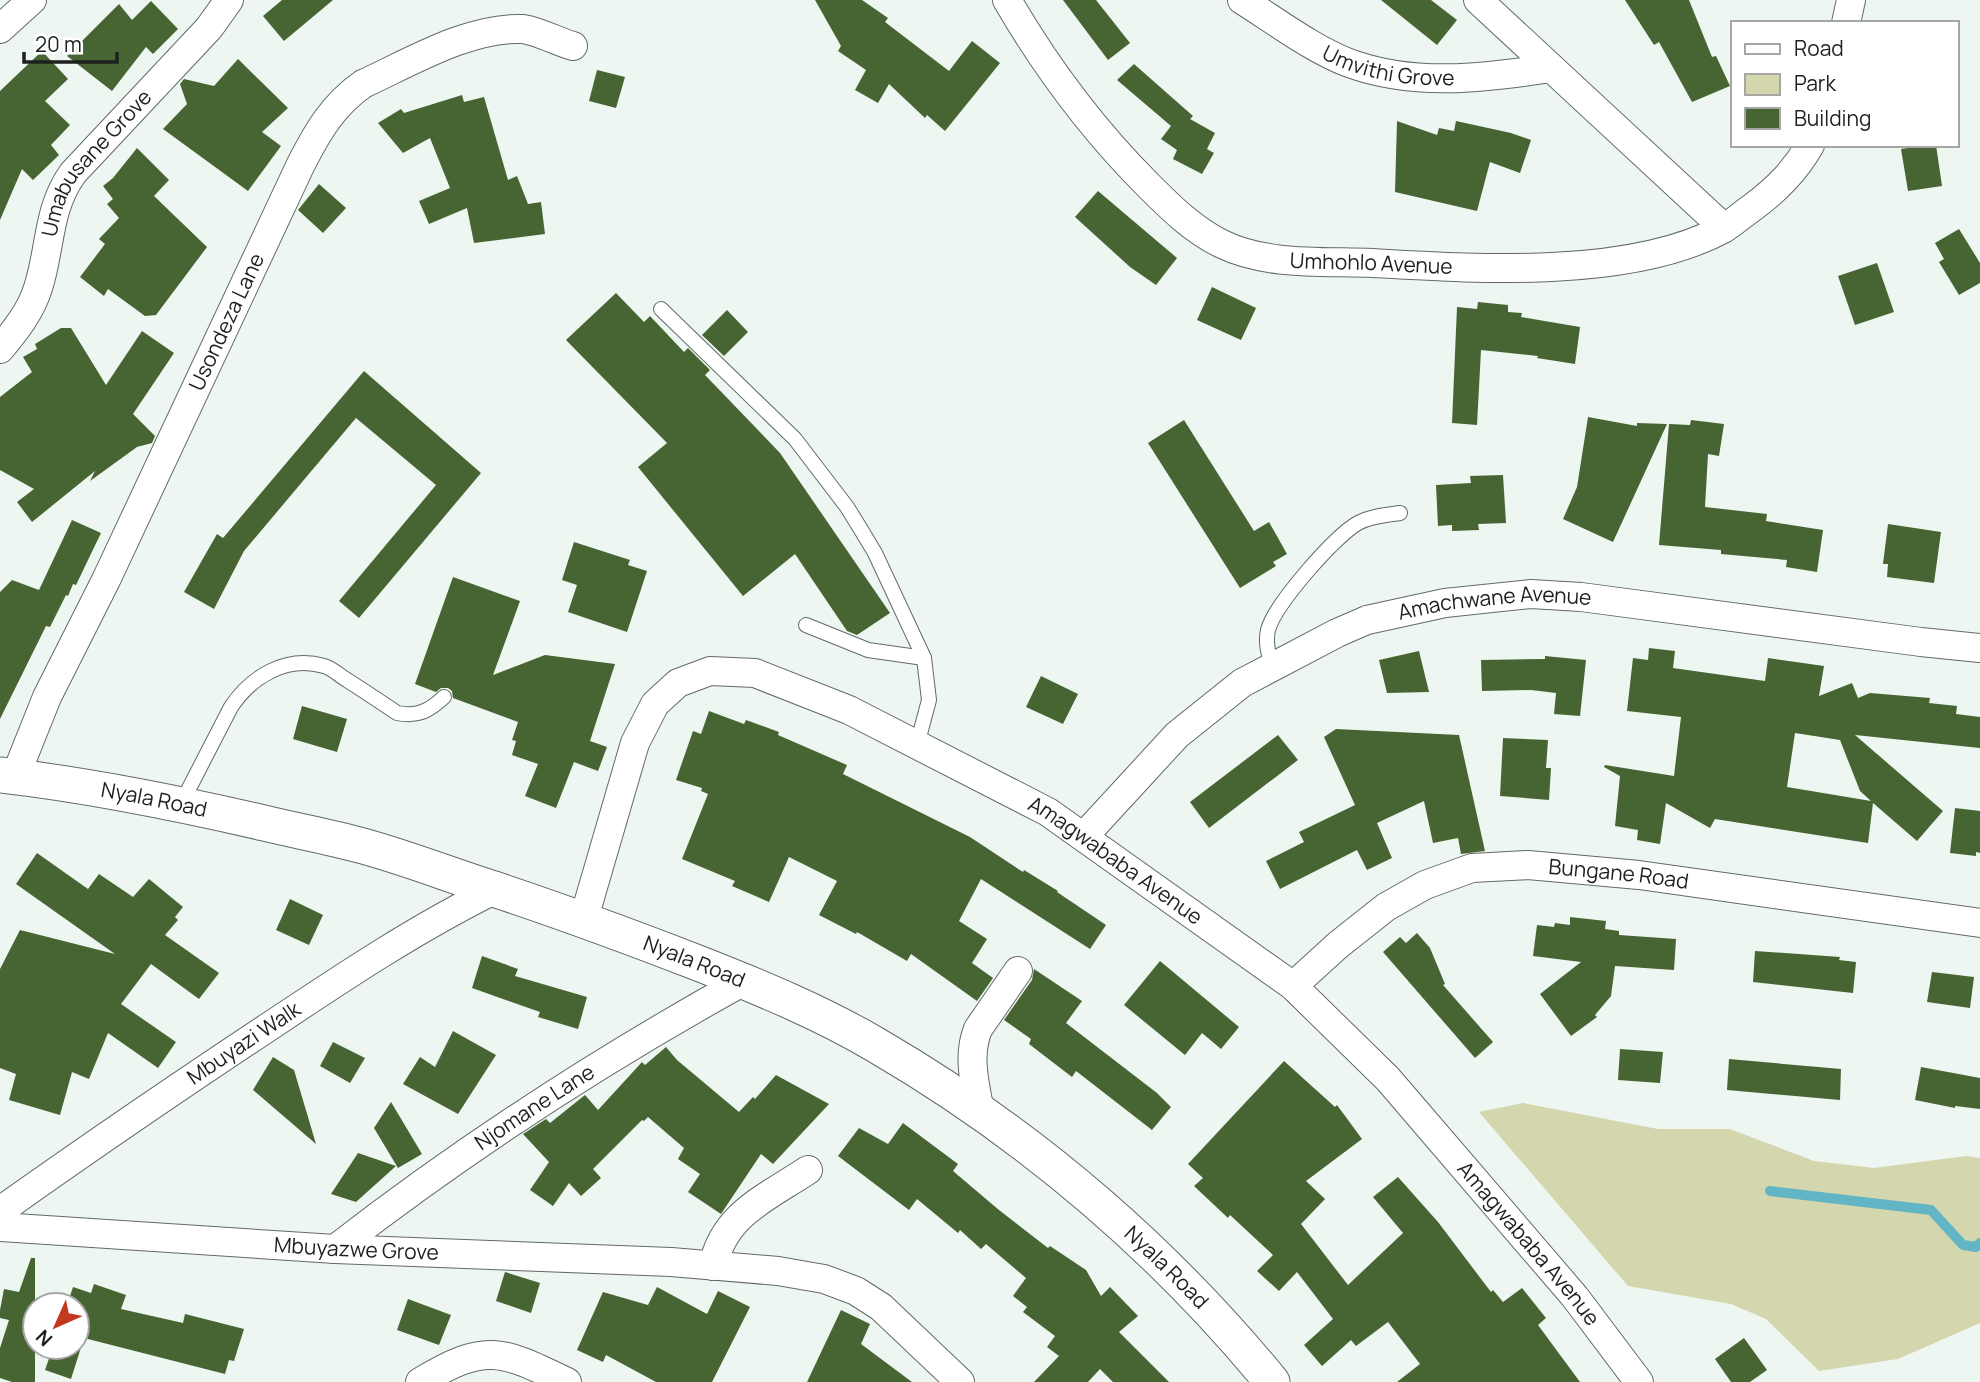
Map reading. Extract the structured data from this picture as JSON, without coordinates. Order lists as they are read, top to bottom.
{
  "streets": {
    "street": [
      "Umvithi Grove",
      "Umabusane Grove",
      "Umhohlo Avenue",
      "Usondeza Lane",
      "Amachwane Avenue",
      "Nyala Road",
      "Amagwababa Avenue",
      "Bungane Road",
      "Mbuyazi Walk",
      "Njomane Lane",
      "Mbuyazwe Grove"
    ]
  },
  "crossings": [
    ["Usondeza Lane", "Nyala Road"],
    ["Amachwane Avenue", "Amagwababa Avenue"],
    ["Nyala Road", "Amagwababa Avenue"],
    ["Nyala Road", "Mbuyazi Walk"],
    ["Nyala Road", "Njomane Lane"],
    ["Amagwababa Avenue", "Bungane Road"],
    ["Njomane Lane", "Mbuyazwe Grove"]
  ],
  "legend": ["Road", "Park", "Building"],
  "scale_bar": "20 m",
  "north": "bottom left"
}
